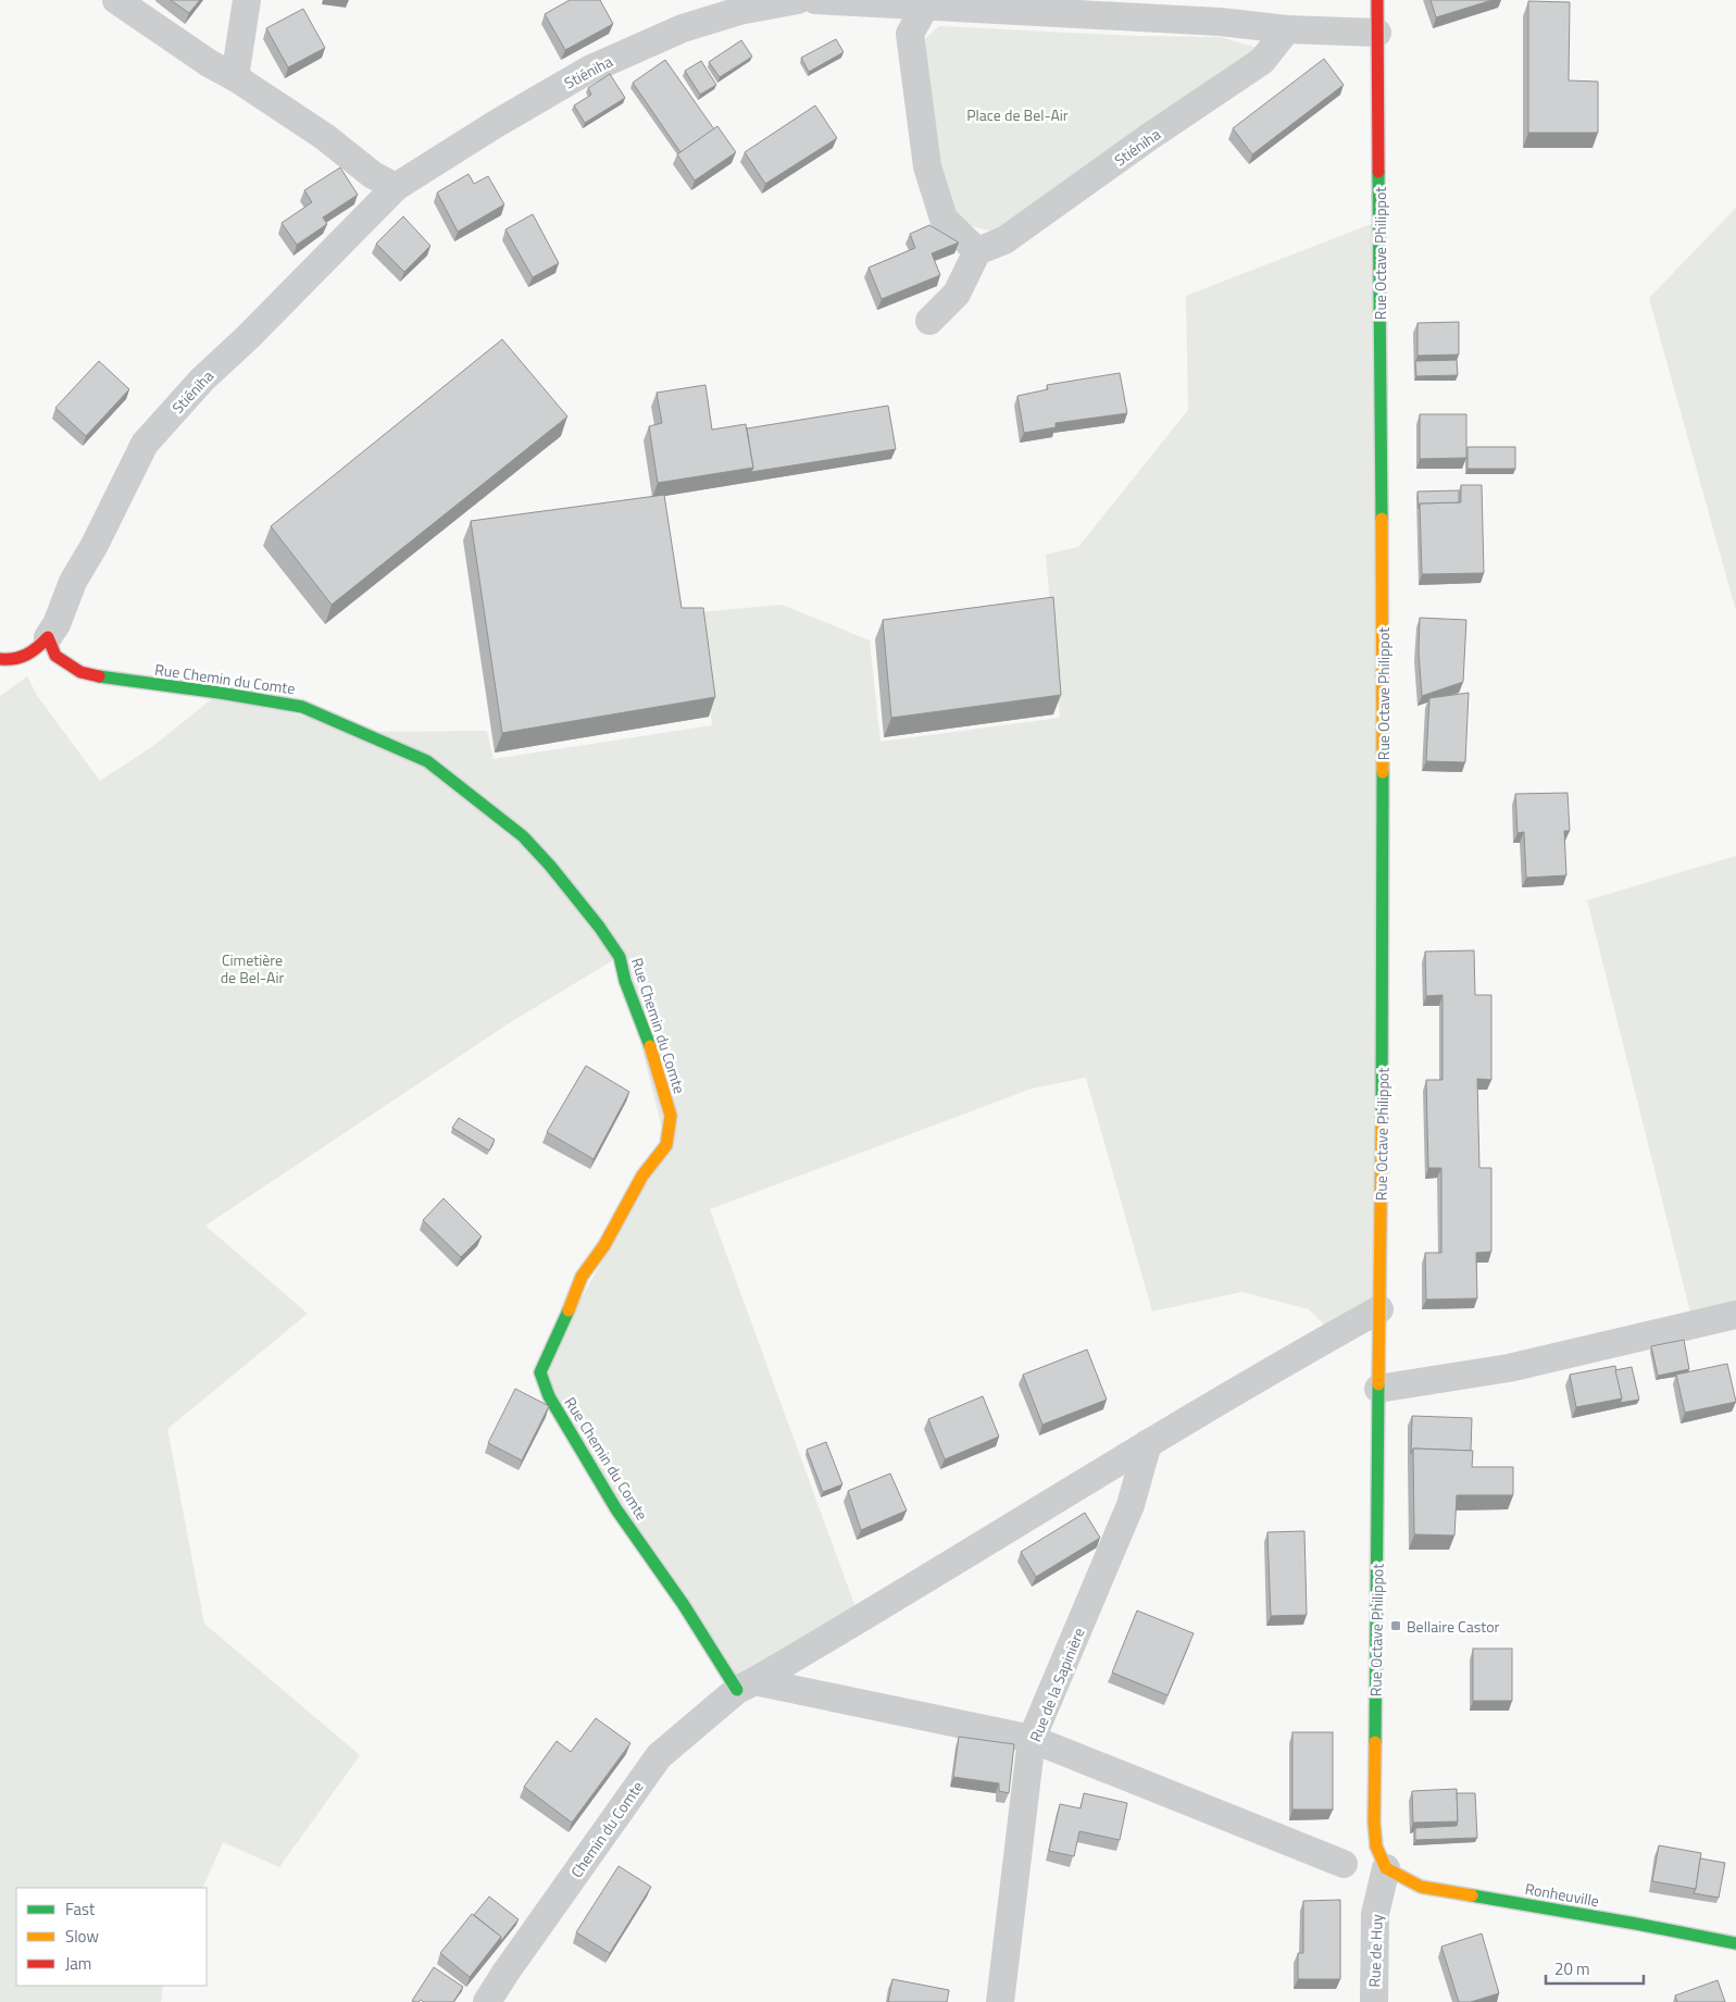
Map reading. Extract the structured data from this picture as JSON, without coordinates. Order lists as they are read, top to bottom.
{
  "streets": {
    "street": [
      "Stiéniha",
      "Rue Octave Philippot",
      "Rue Chemin du Comte",
      "Rue de la Sapinière",
      "Chemin du Comte",
      "Ronheuville",
      "Rue de Huy"
    ]
  },
  "crossings": [
    ["Stiéniha", "Rue Chemin du Comte"],
    ["Rue Octave Philippot", "Chemin du Comte"],
    ["Rue Octave Philippot", "Ronheuville"],
    ["Rue Octave Philippot", "Rue de Huy"],
    ["Rue Chemin du Comte", "Chemin du Comte"],
    ["Rue de la Sapinière", "Chemin du Comte"],
    ["Ronheuville", "Rue de Huy"]
  ],
  "parks": ["Place de Bel-Air", "Cimetière de Bel-Air"],
  "places": {
    "transit": ["Bellaire Castor"]
  },
  "legend": ["Fast", "Slow", "Jam"],
  "scale_bar": "20 m"
}
